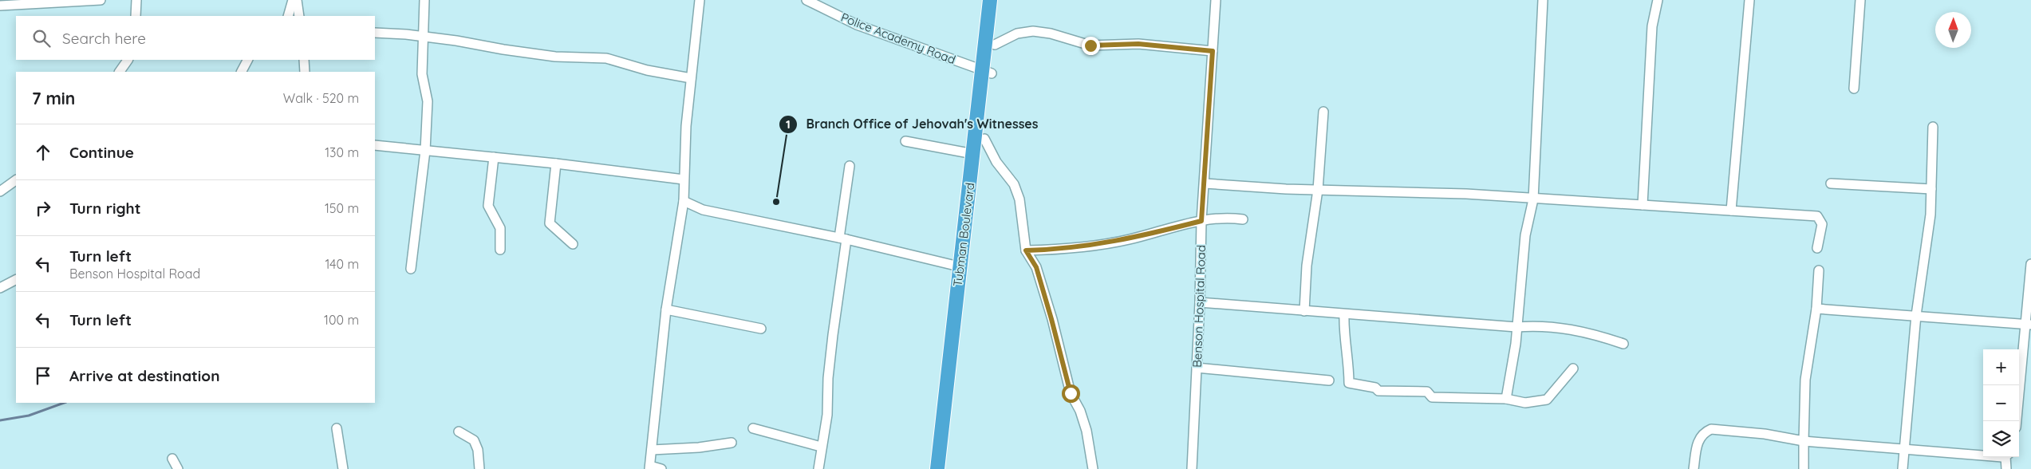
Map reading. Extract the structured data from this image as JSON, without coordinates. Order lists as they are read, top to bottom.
{
  "streets": {
    "highway": ["Tubman Boulevard"],
    "street": ["Police Academy Road", "Benson Hospital Road"]
  },
  "crossings": [
    ["Police Academy Road", "Tubman Boulevard"]
  ],
  "places": ["Branch Office of Jehovah's Witnesses"],
  "north": "top",
  "page": {
    "search": "Search here",
    "heading": ["7 min", "Walk · 520 m"],
    "list": [
      ["Continue", "130 m"],
      ["Turn right", "150 m"],
      ["Turn left", "Benson Hospital Road", "140 m"],
      ["Turn left", "100 m"],
      "Arrive at destination"
    ],
    "map_buttons": ["+", "−"]
  }
}
